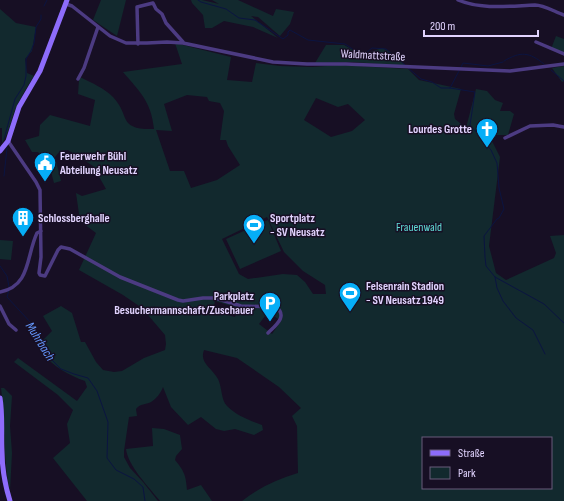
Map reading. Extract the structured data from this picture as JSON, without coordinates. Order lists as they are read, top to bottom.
{
  "streets": {
    "street": ["Waldmattstraße"]
  },
  "water": ["Muhrbach"],
  "parks": ["Frauenwald"],
  "places": {
    "church": ["Lourdes Grotte"],
    "public building": ["Feuerwehr Bühl Abteilung Neusatz"],
    "building": ["Schlossberghalle"],
    "sports": ["Sportplatz - SV Neusatz", "Felsenrain Stadion - SV Neusatz 1949"],
    "parking": ["Parkplatz Besuchermannschaft/Zuschauer"]
  },
  "legend": ["Straße", "Park"],
  "scale_bar": "200 m"
}
